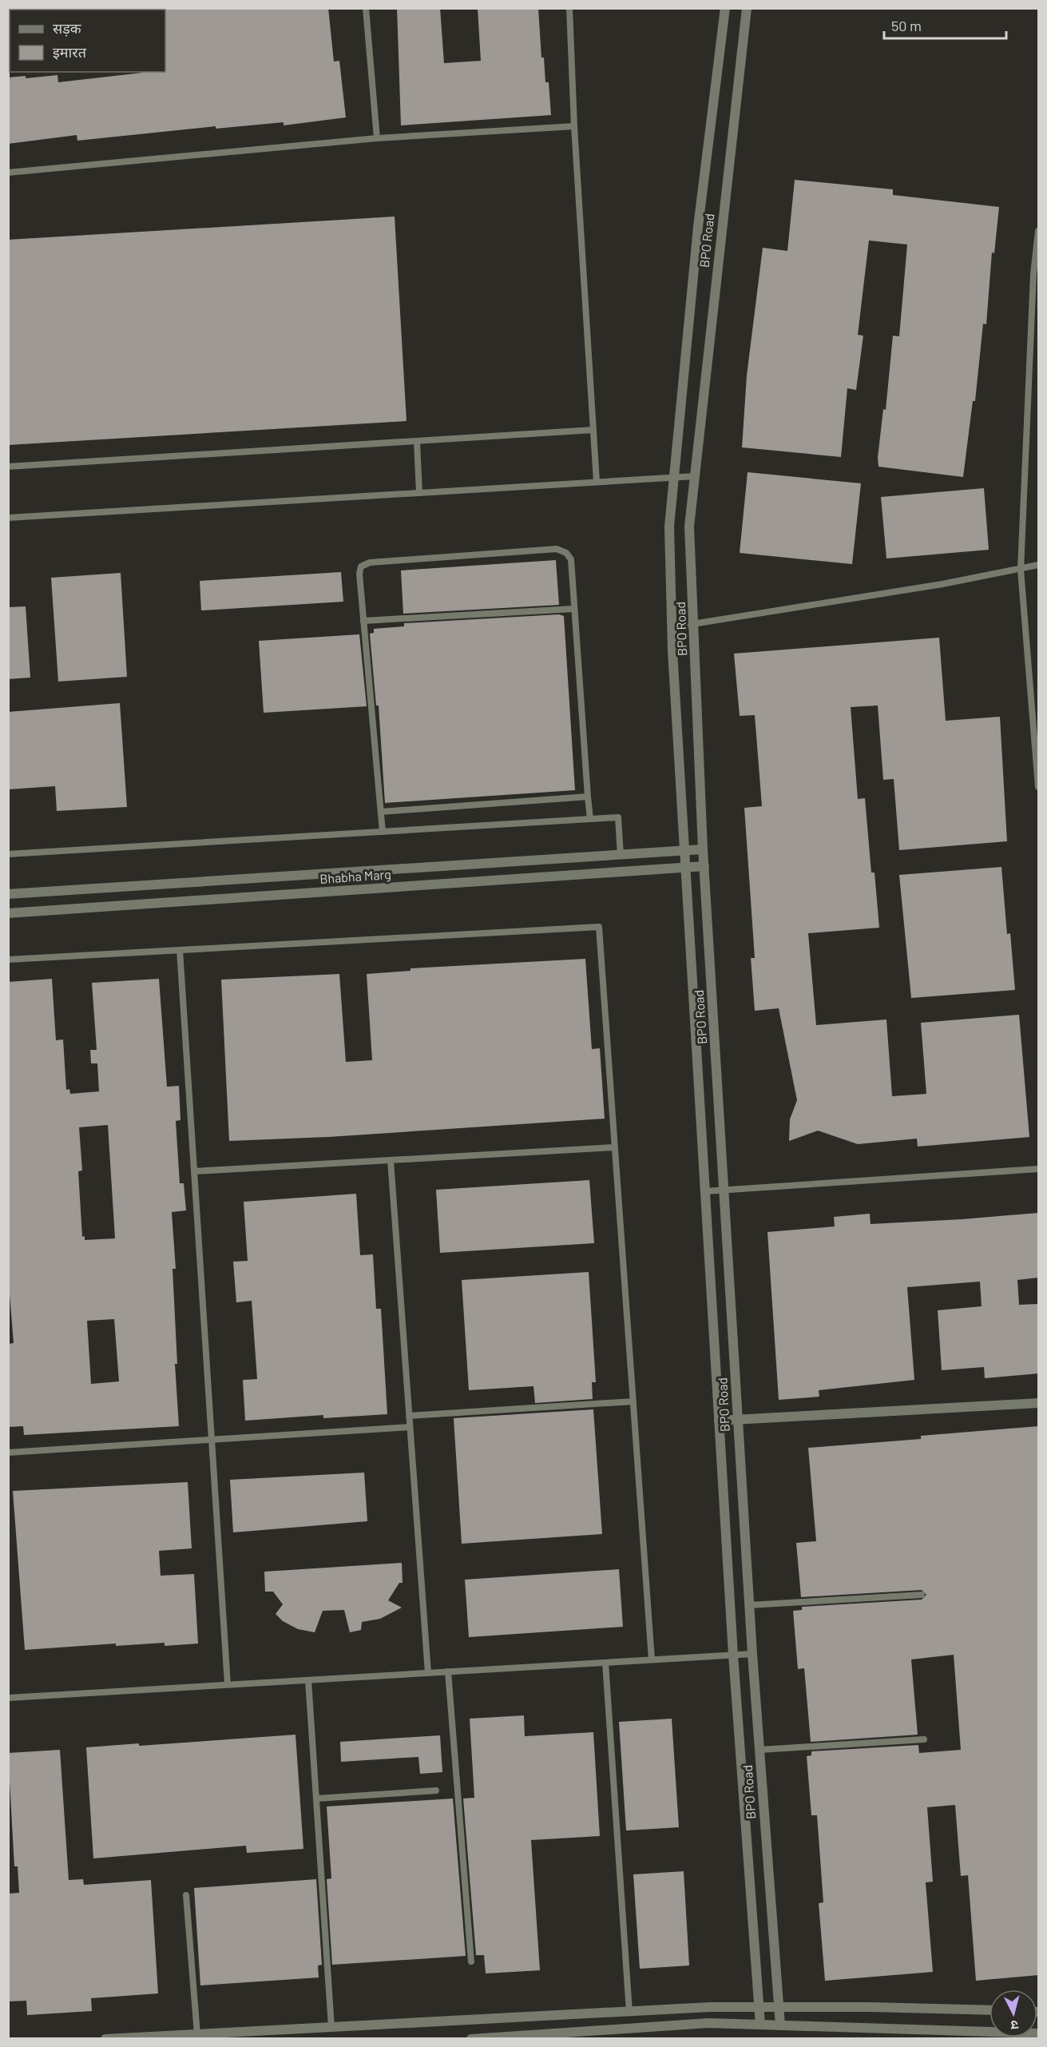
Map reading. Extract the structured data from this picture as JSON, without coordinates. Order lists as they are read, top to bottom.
{
  "streets": {
    "street": ["BPO Road", "Bhabha Marg"]
  },
  "crossings": [
    ["BPO Road", "Bhabha Marg"]
  ],
  "legend": ["सड़क", "इमारत"],
  "scale_bar": "50 m",
  "north": "bottom"
}
